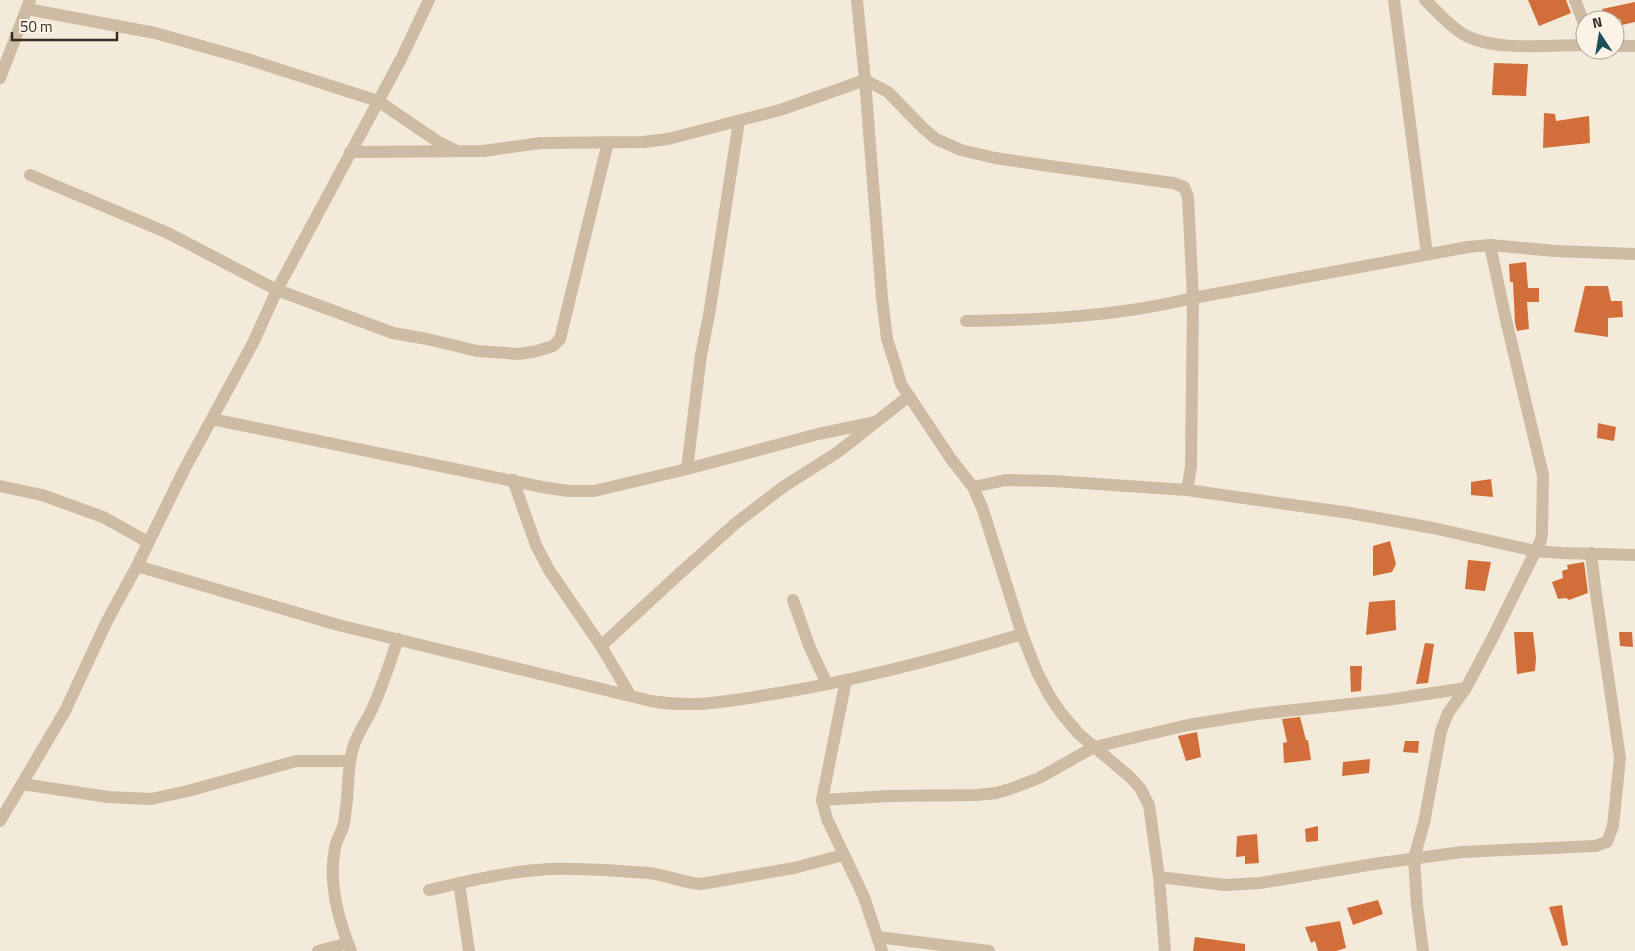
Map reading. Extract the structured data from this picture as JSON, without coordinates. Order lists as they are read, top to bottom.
{
  "scale_bar": "50 m",
  "north": "top"
}
